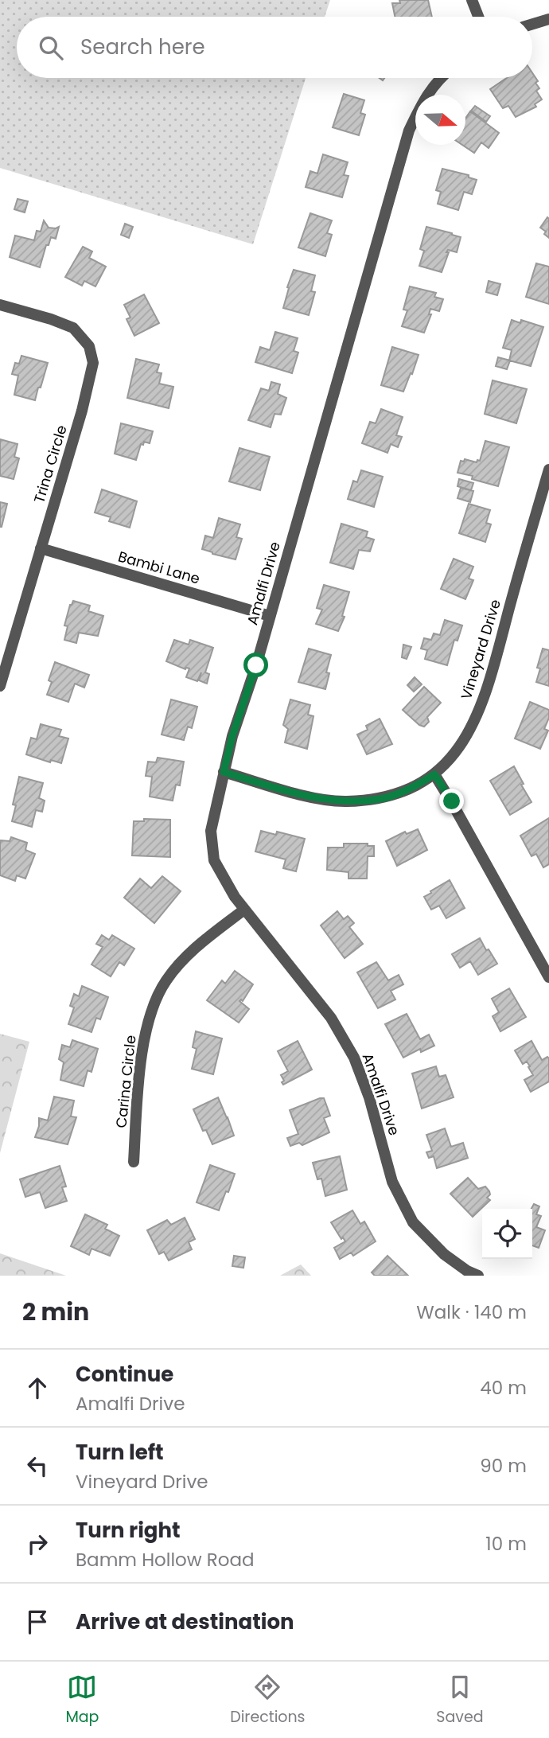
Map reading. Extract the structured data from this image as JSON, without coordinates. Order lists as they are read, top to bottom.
{
  "streets": {
    "street": [
      "Trina Circle",
      "Bambi Lane",
      "Amalfi Drive",
      "Vineyard Drive",
      "Carina Circle"
    ]
  },
  "crossings": [
    ["Trina Circle", "Bambi Lane"],
    ["Bambi Lane", "Amalfi Drive"],
    ["Amalfi Drive", "Vineyard Drive"],
    ["Amalfi Drive", "Carina Circle"]
  ],
  "north": "right",
  "page": {
    "search": "Search here",
    "heading": ["2 min", "Walk · 140 m"],
    "list": [
      ["Continue", "Amalfi Drive", "40 m"],
      ["Turn left", "Vineyard Drive", "90 m"],
      ["Turn right", "Bamm Hollow Road", "10 m"],
      "Arrive at destination"
    ],
    "nav": ["Map", "Directions", "Saved"]
  }
}
